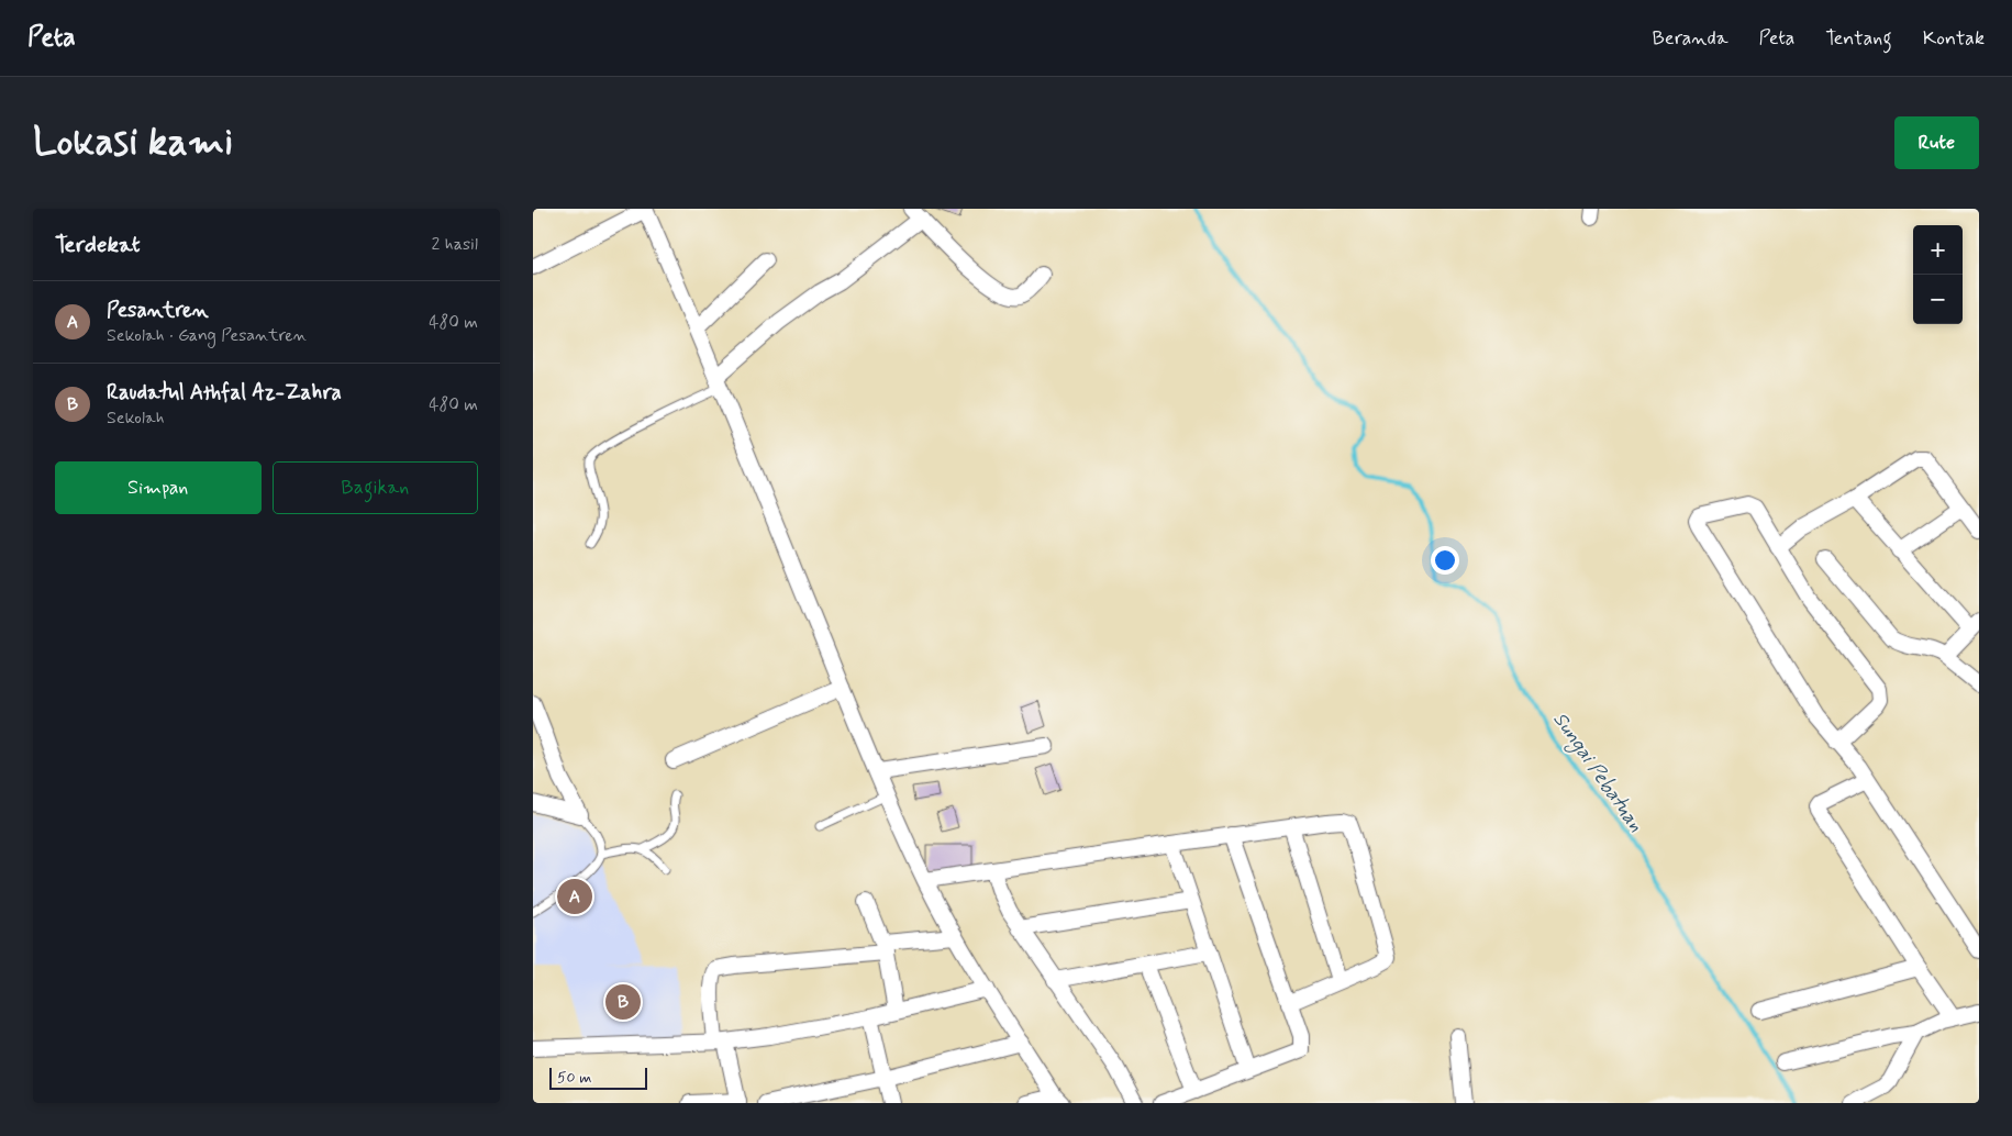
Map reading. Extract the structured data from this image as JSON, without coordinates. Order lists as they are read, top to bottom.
{
  "water": ["Sungai Pebatuan"],
  "scale_bar": "50 m",
  "page": {
    "header": "Peta",
    "nav": [
      "Beranda",
      "Peta",
      "Tentang",
      "Kontak"
    ],
    "buttons": [
      "Rute",
      ["Simpan", "Bagikan"]
    ],
    "title": "Lokasi kami",
    "heading": ["Terdekat", "2 hasil"],
    "map_buttons": ["+", "−"],
    "list": [
      {
        "mark": "A",
        "name": "Pesantren",
        "note": "Sekolah · Gang Pesantren",
        "value": "480 m"
      },
      {
        "mark": "B",
        "name": "Raudatul Athfal Az-Zahra",
        "note": "Sekolah",
        "value": "480 m"
      }
    ],
    "pins": ["A", "B"],
    "scale": "50 m"
  }
}
